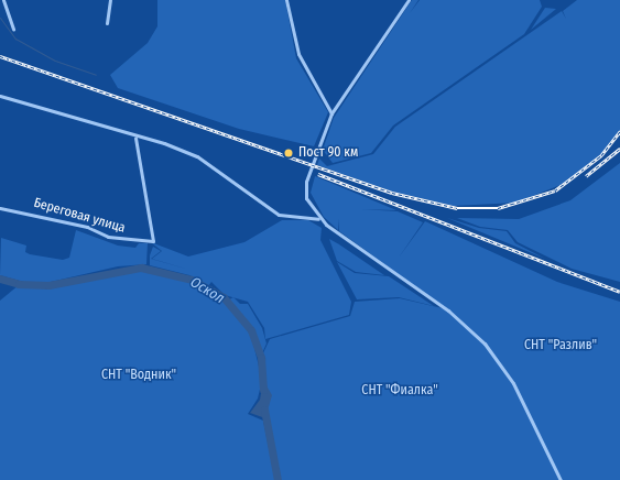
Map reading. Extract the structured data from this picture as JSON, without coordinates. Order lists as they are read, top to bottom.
{
  "streets": {
    "street": ["Береговая улица"]
  },
  "water": ["Оскол"],
  "parks": ["СНТ \"Разлив\"", "СНТ \"Водник\"", "СНТ \"Фиалка\""],
  "places": ["Пост 90 км"]
}
